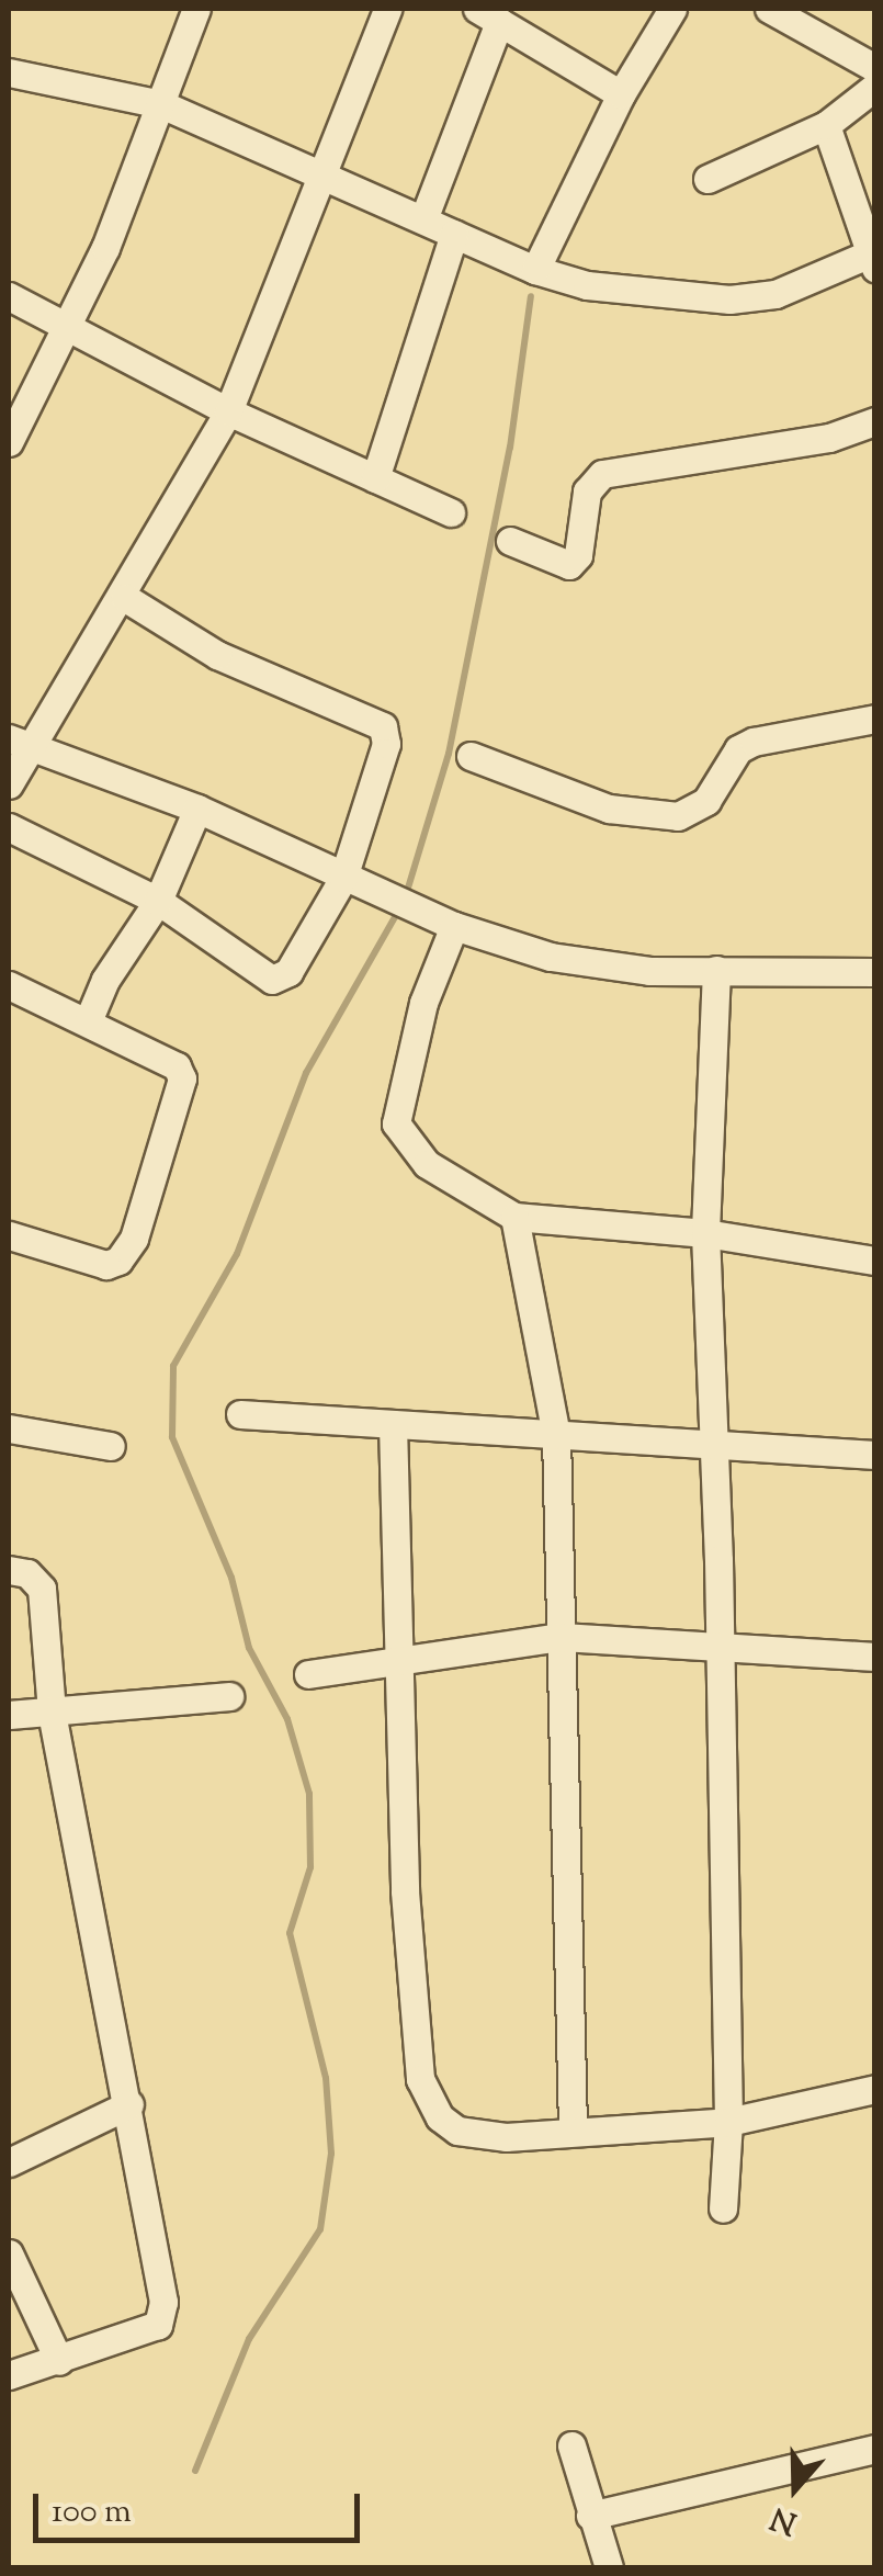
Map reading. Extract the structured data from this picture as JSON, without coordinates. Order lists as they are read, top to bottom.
{
  "scale_bar": "100 m",
  "north": "bottom"
}
